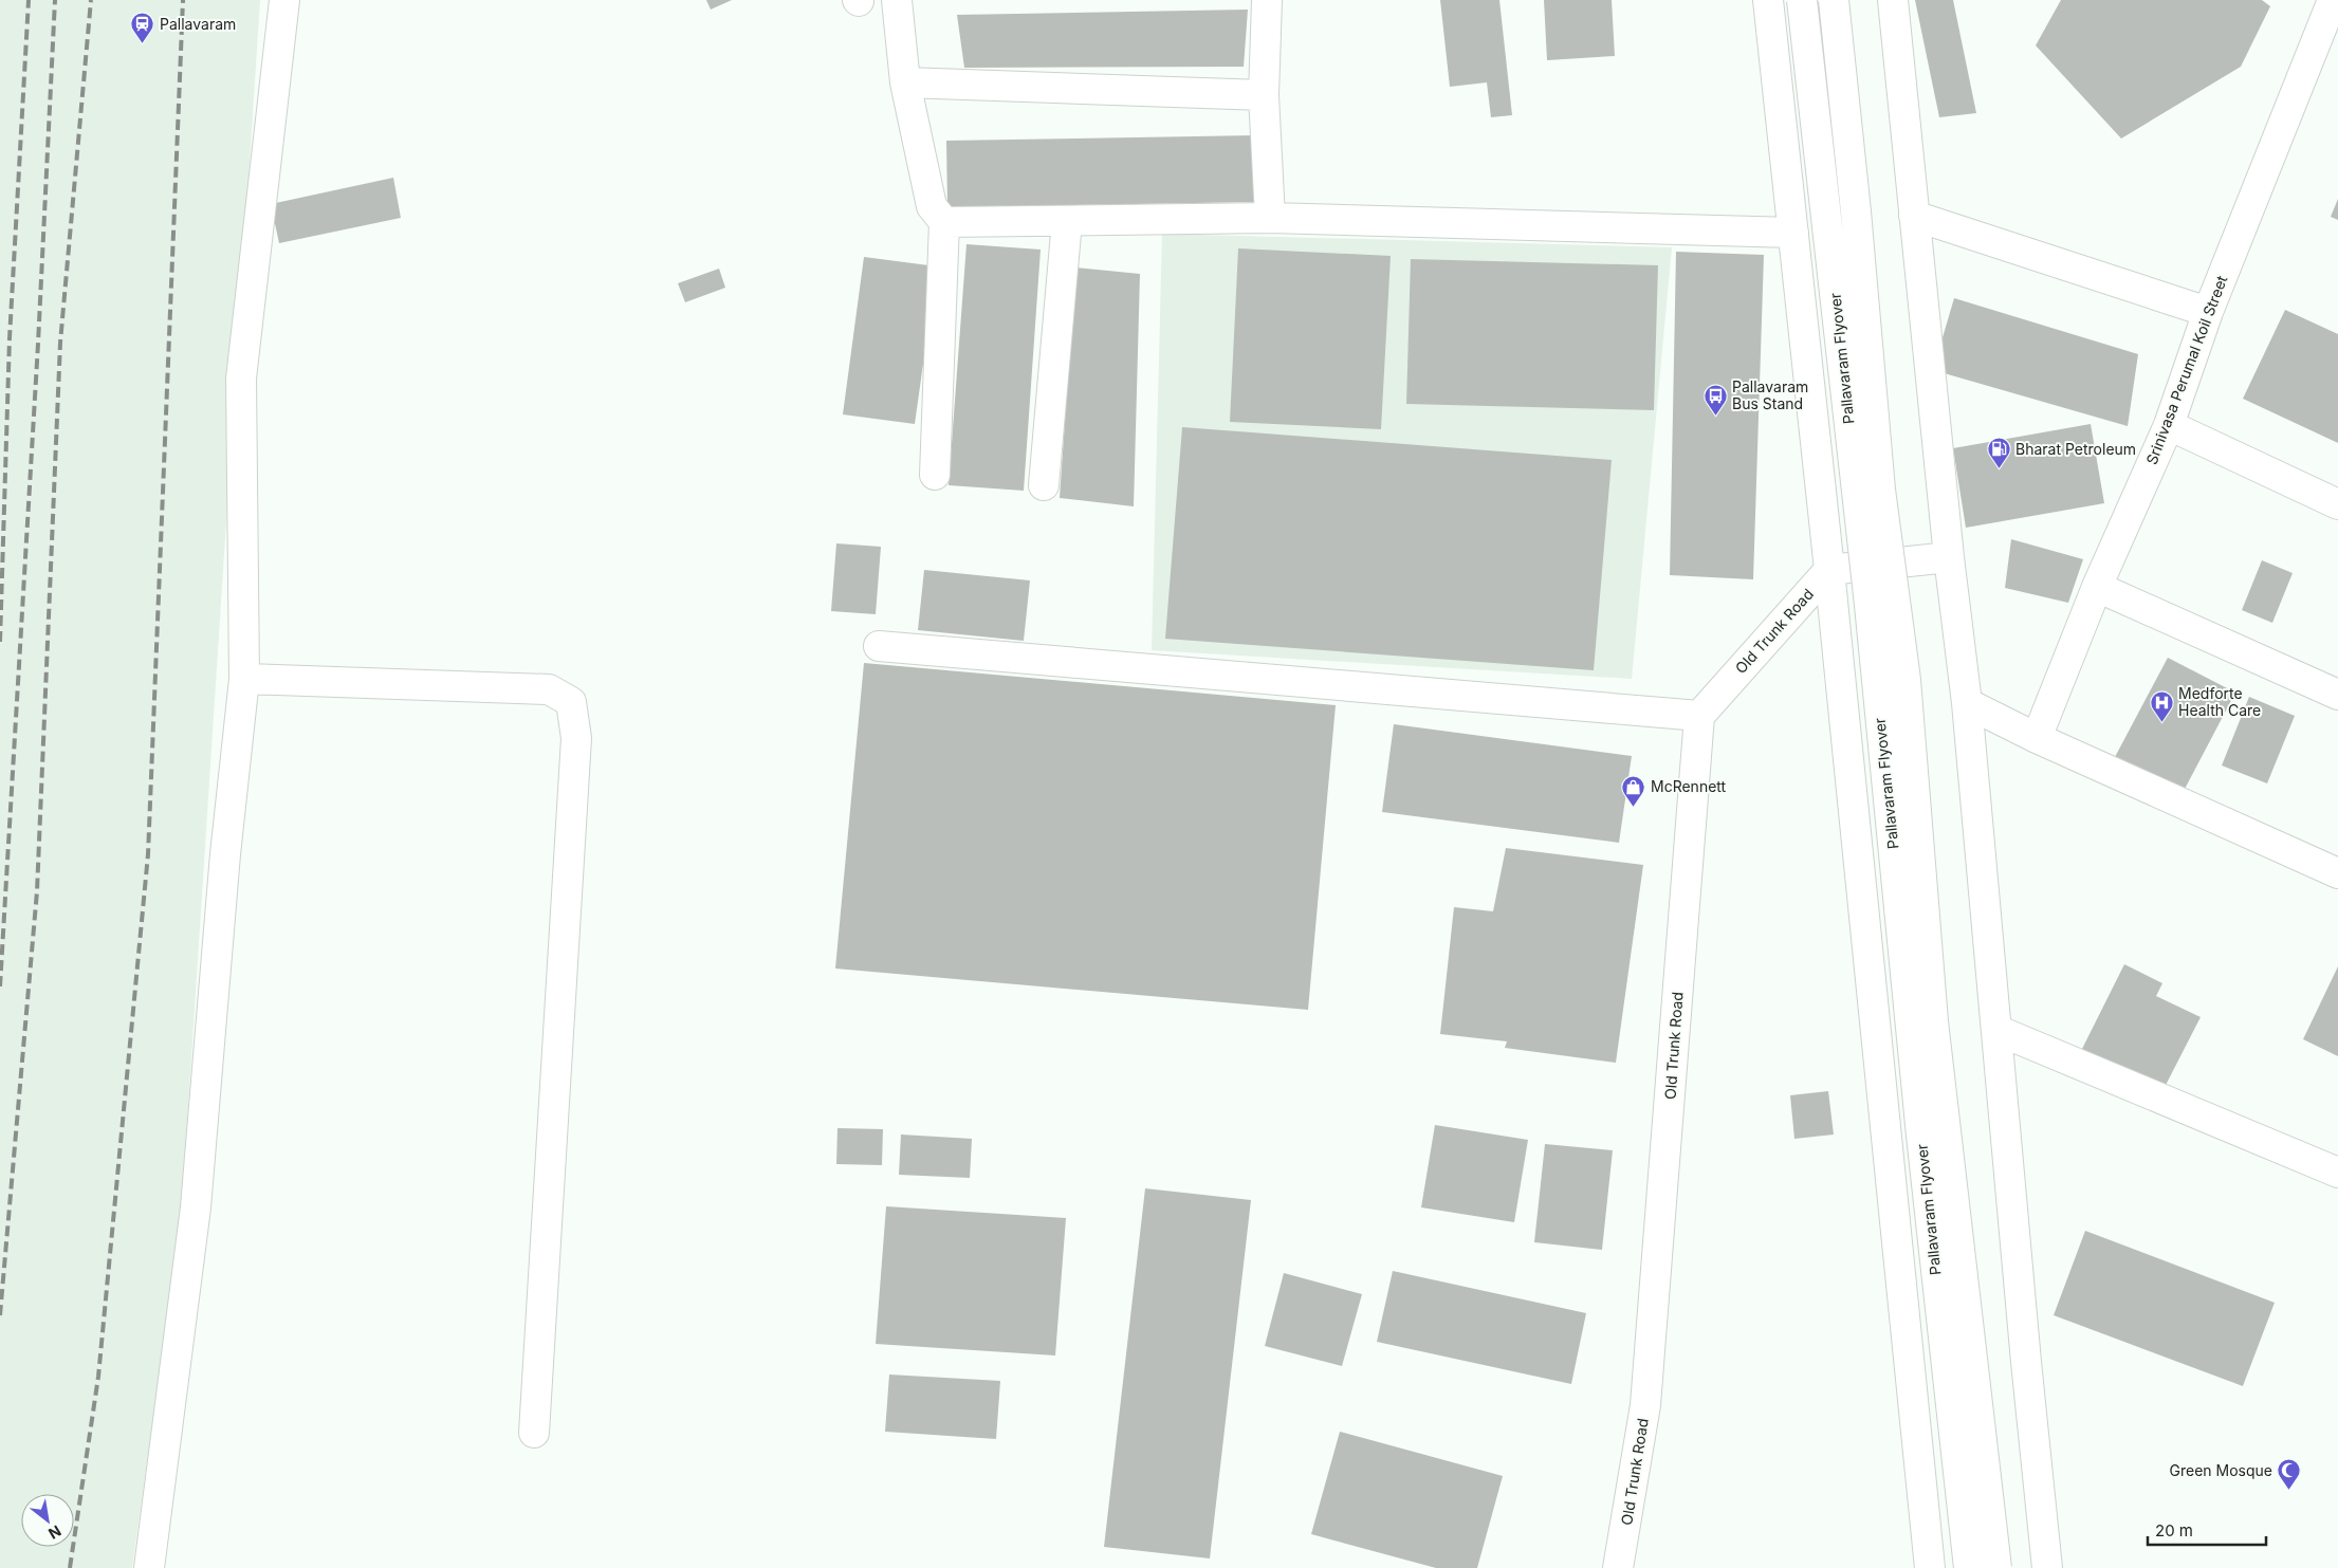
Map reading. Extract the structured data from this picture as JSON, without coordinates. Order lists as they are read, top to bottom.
{
  "streets": {
    "street": ["Pallavaram Flyover", "Srinivasa Perumal Koil Street", "Old Trunk Road"]
  },
  "places": {
    "station": ["Pallavaram"],
    "bus stop": ["Pallavaram Bus Stand"],
    "fuel station": ["Bharat Petroleum"],
    "hospital": ["Medforte Health Care"],
    "shop": ["McRennett"],
    "mosque": ["Green Mosque"]
  },
  "scale_bar": "20 m",
  "north": "bottom right"
}
